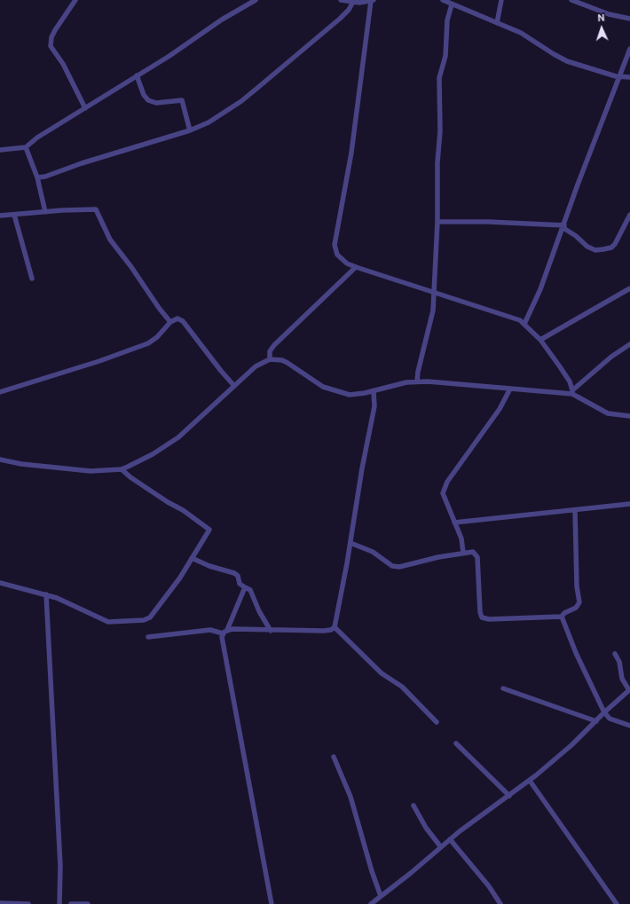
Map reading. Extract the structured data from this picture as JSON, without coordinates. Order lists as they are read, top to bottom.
{
  "north": "top"
}
